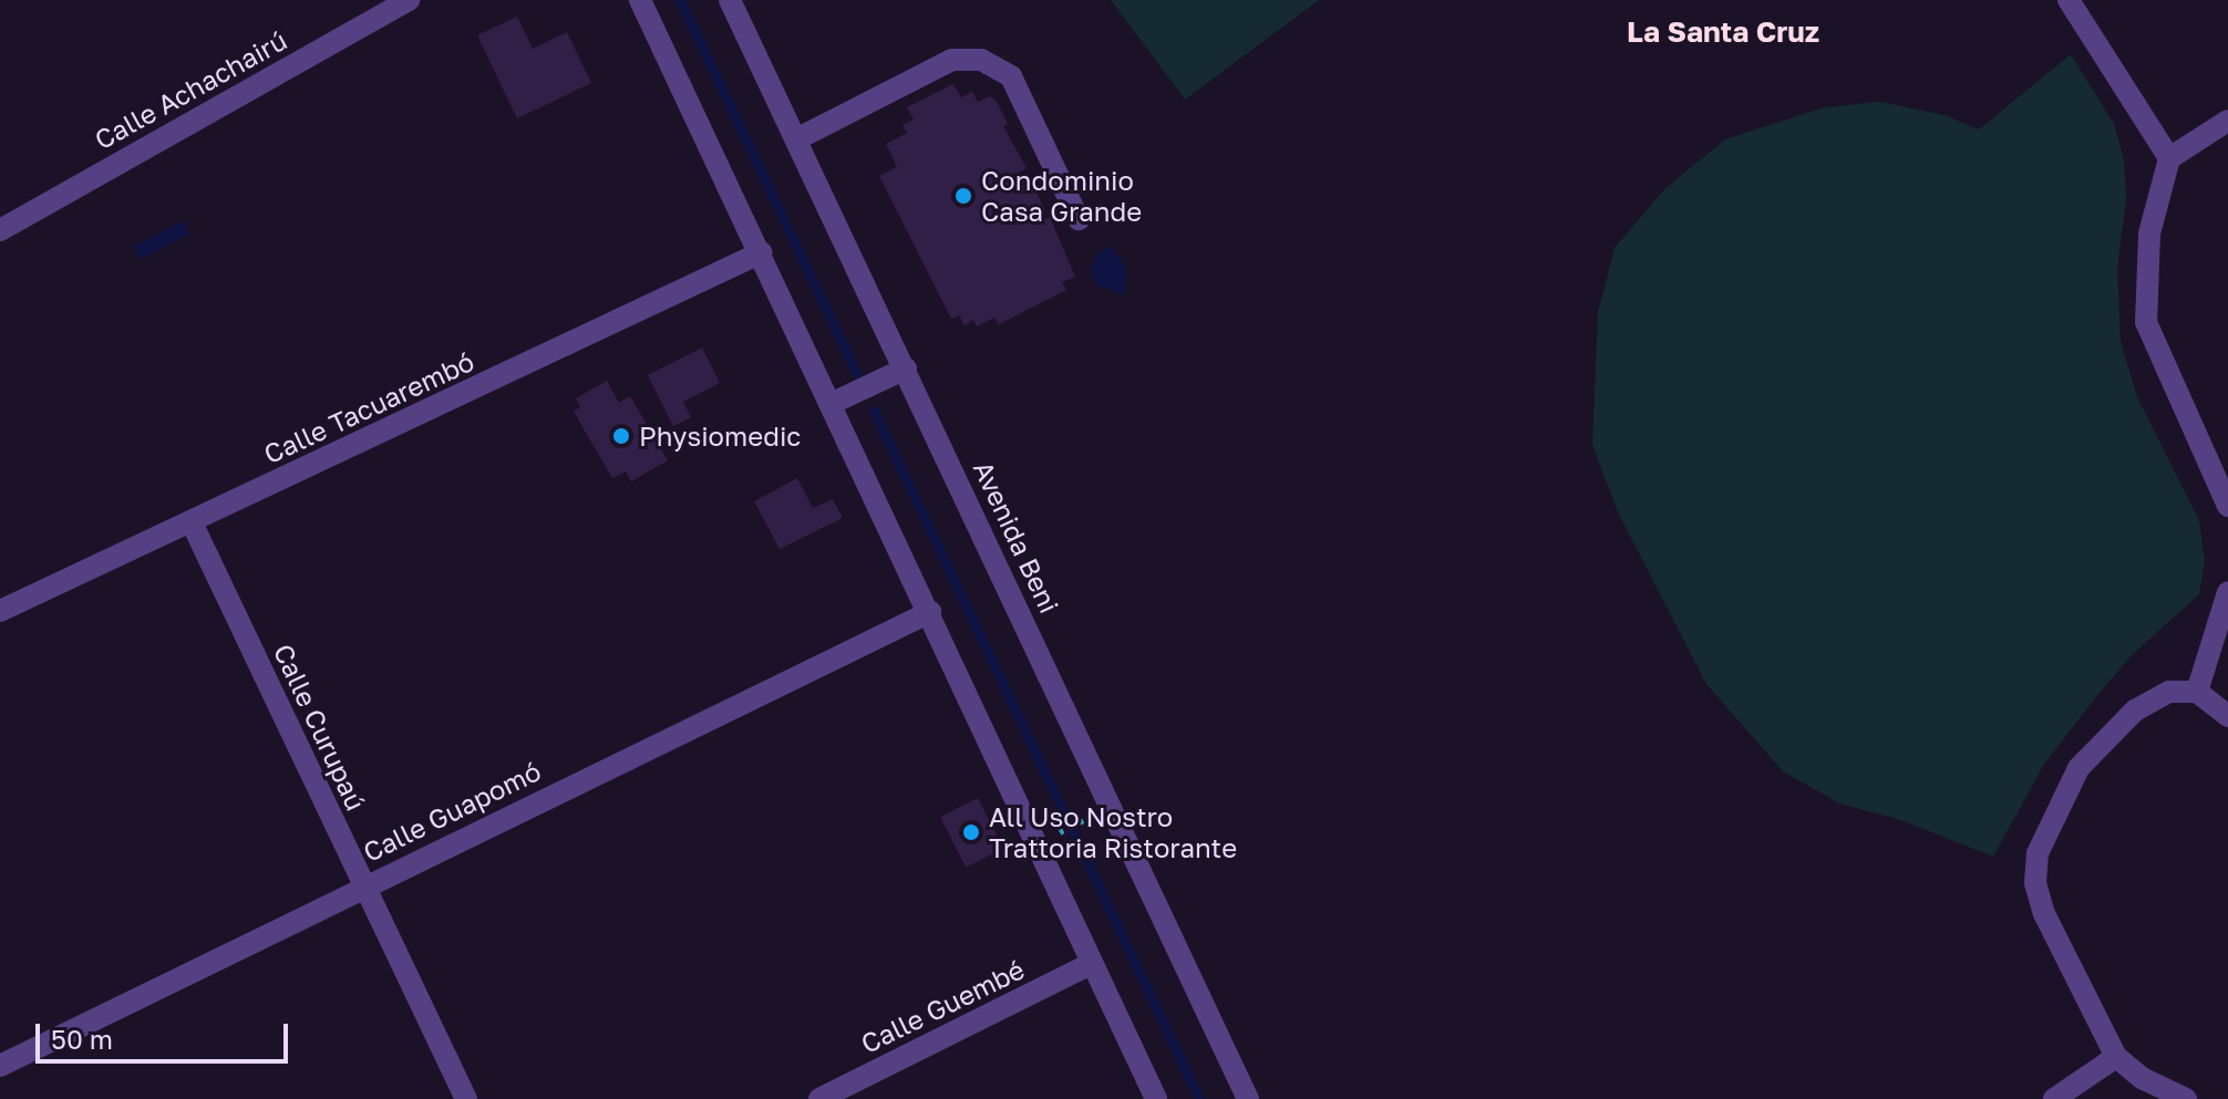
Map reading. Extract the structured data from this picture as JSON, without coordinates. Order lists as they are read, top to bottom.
{
  "streets": {
    "street": [
      "Calle Achachairú",
      "Calle Tacuarembó",
      "Avenida Beni",
      "Calle Curupaú",
      "Calle Guapomó",
      "Calle Guembé"
    ]
  },
  "crossings": [
    ["Calle Tacuarembó", "Calle Curupaú"],
    ["Calle Curupaú", "Calle Guapomó"]
  ],
  "districts": ["La Santa Cruz"],
  "places": ["Condominio Casa Grande", "Physiomedic", "All Uso Nostro Trattoria Ristorante"],
  "scale_bar": "50 m"
}
